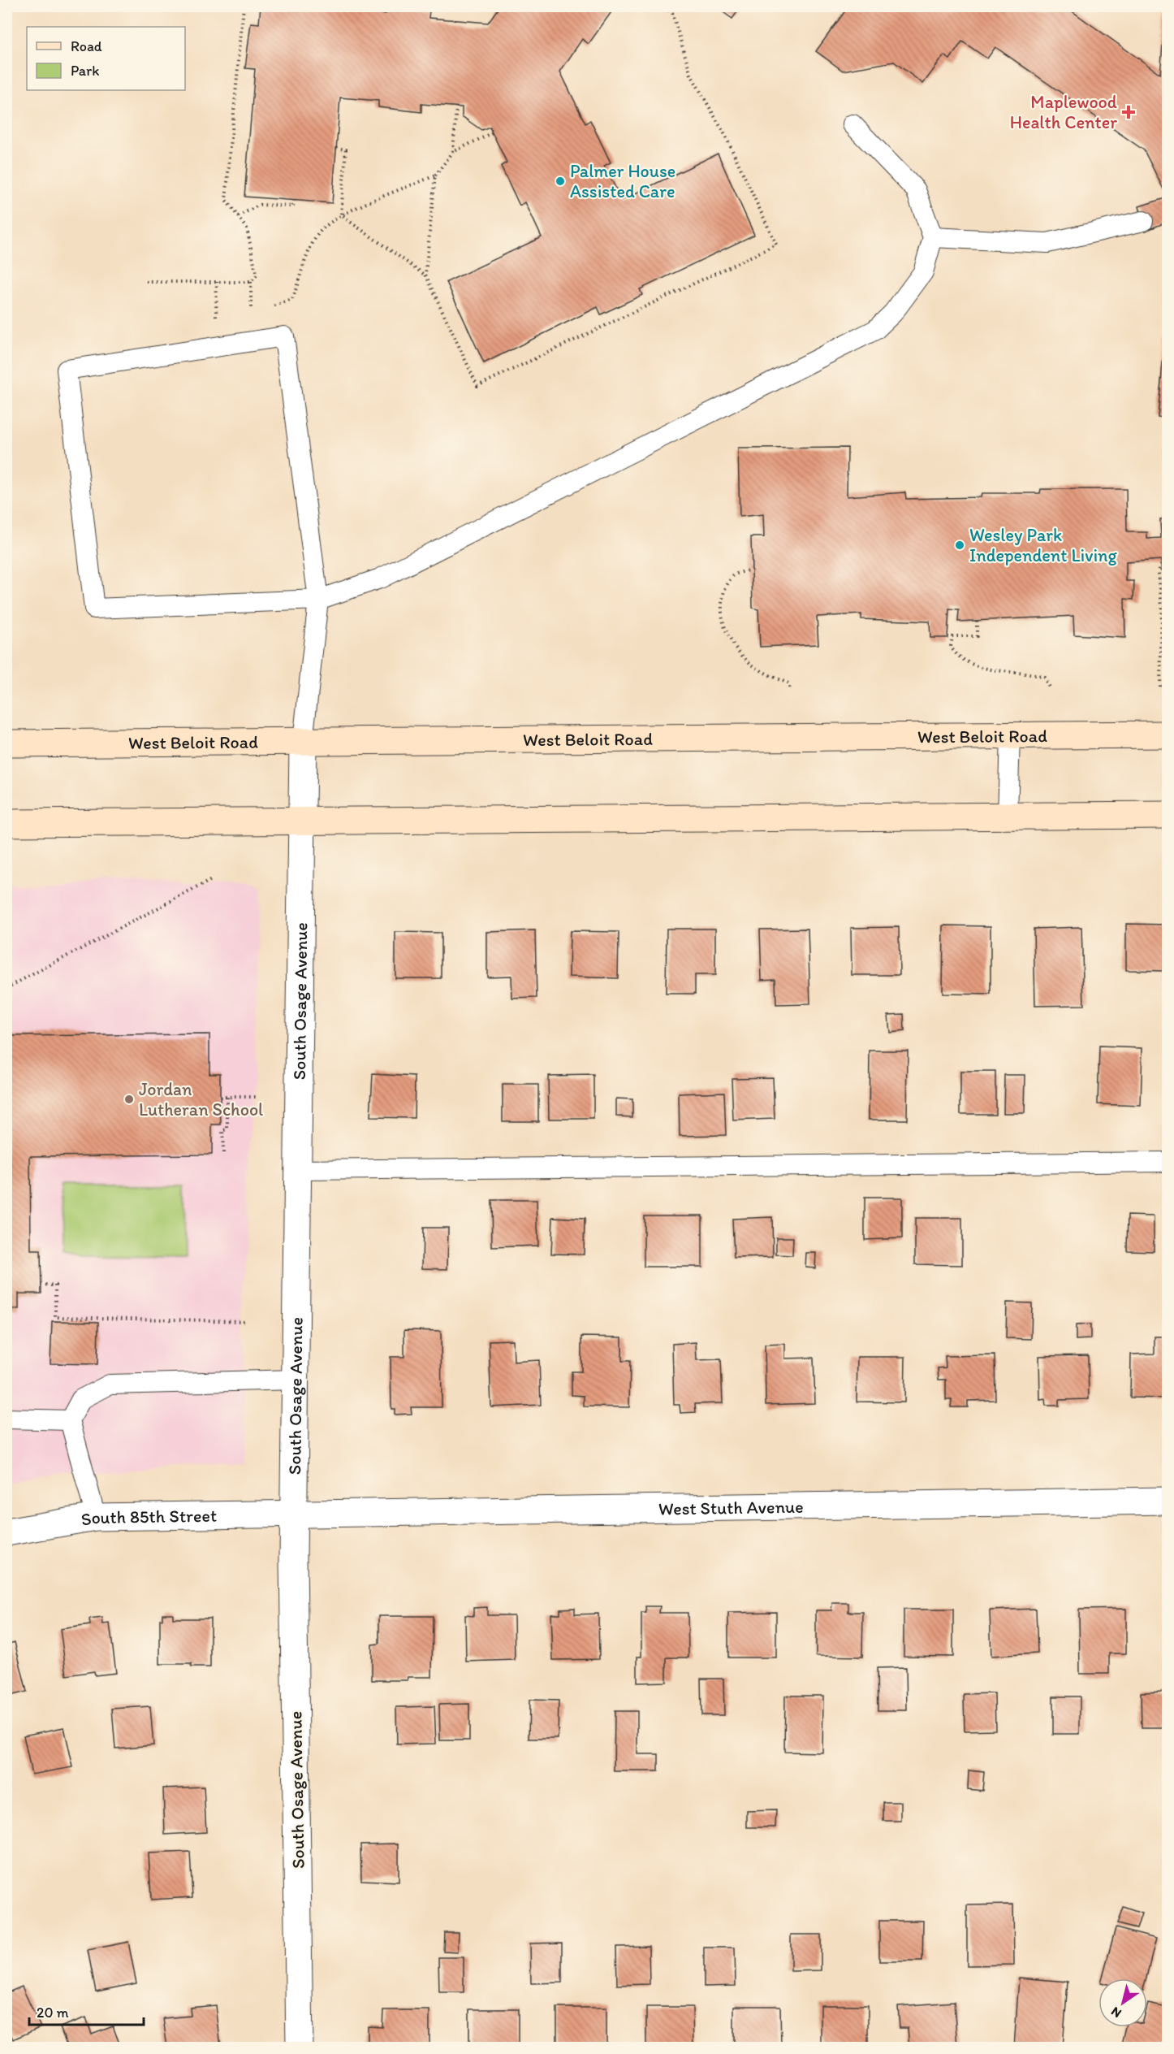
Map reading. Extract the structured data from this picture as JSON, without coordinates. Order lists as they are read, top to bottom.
{
  "streets": {
    "main road": ["West Beloit Road"],
    "street": ["South Osage Avenue", "West Stuth Avenue", "South 85th Street"]
  },
  "crossings": [
    ["West Beloit Road", "South Osage Avenue"],
    ["South Osage Avenue", "West Stuth Avenue"],
    ["South Osage Avenue", "South 85th Street"],
    ["West Stuth Avenue", "South 85th Street"]
  ],
  "places": {
    "health": ["Maplewood Health Center"],
    "other": ["Palmer House Assisted Care", "Wesley Park Independent Living", "Jordan Lutheran School"]
  },
  "legend": ["Road", "Park"],
  "scale_bar": "20 m",
  "north": "bottom left"
}
